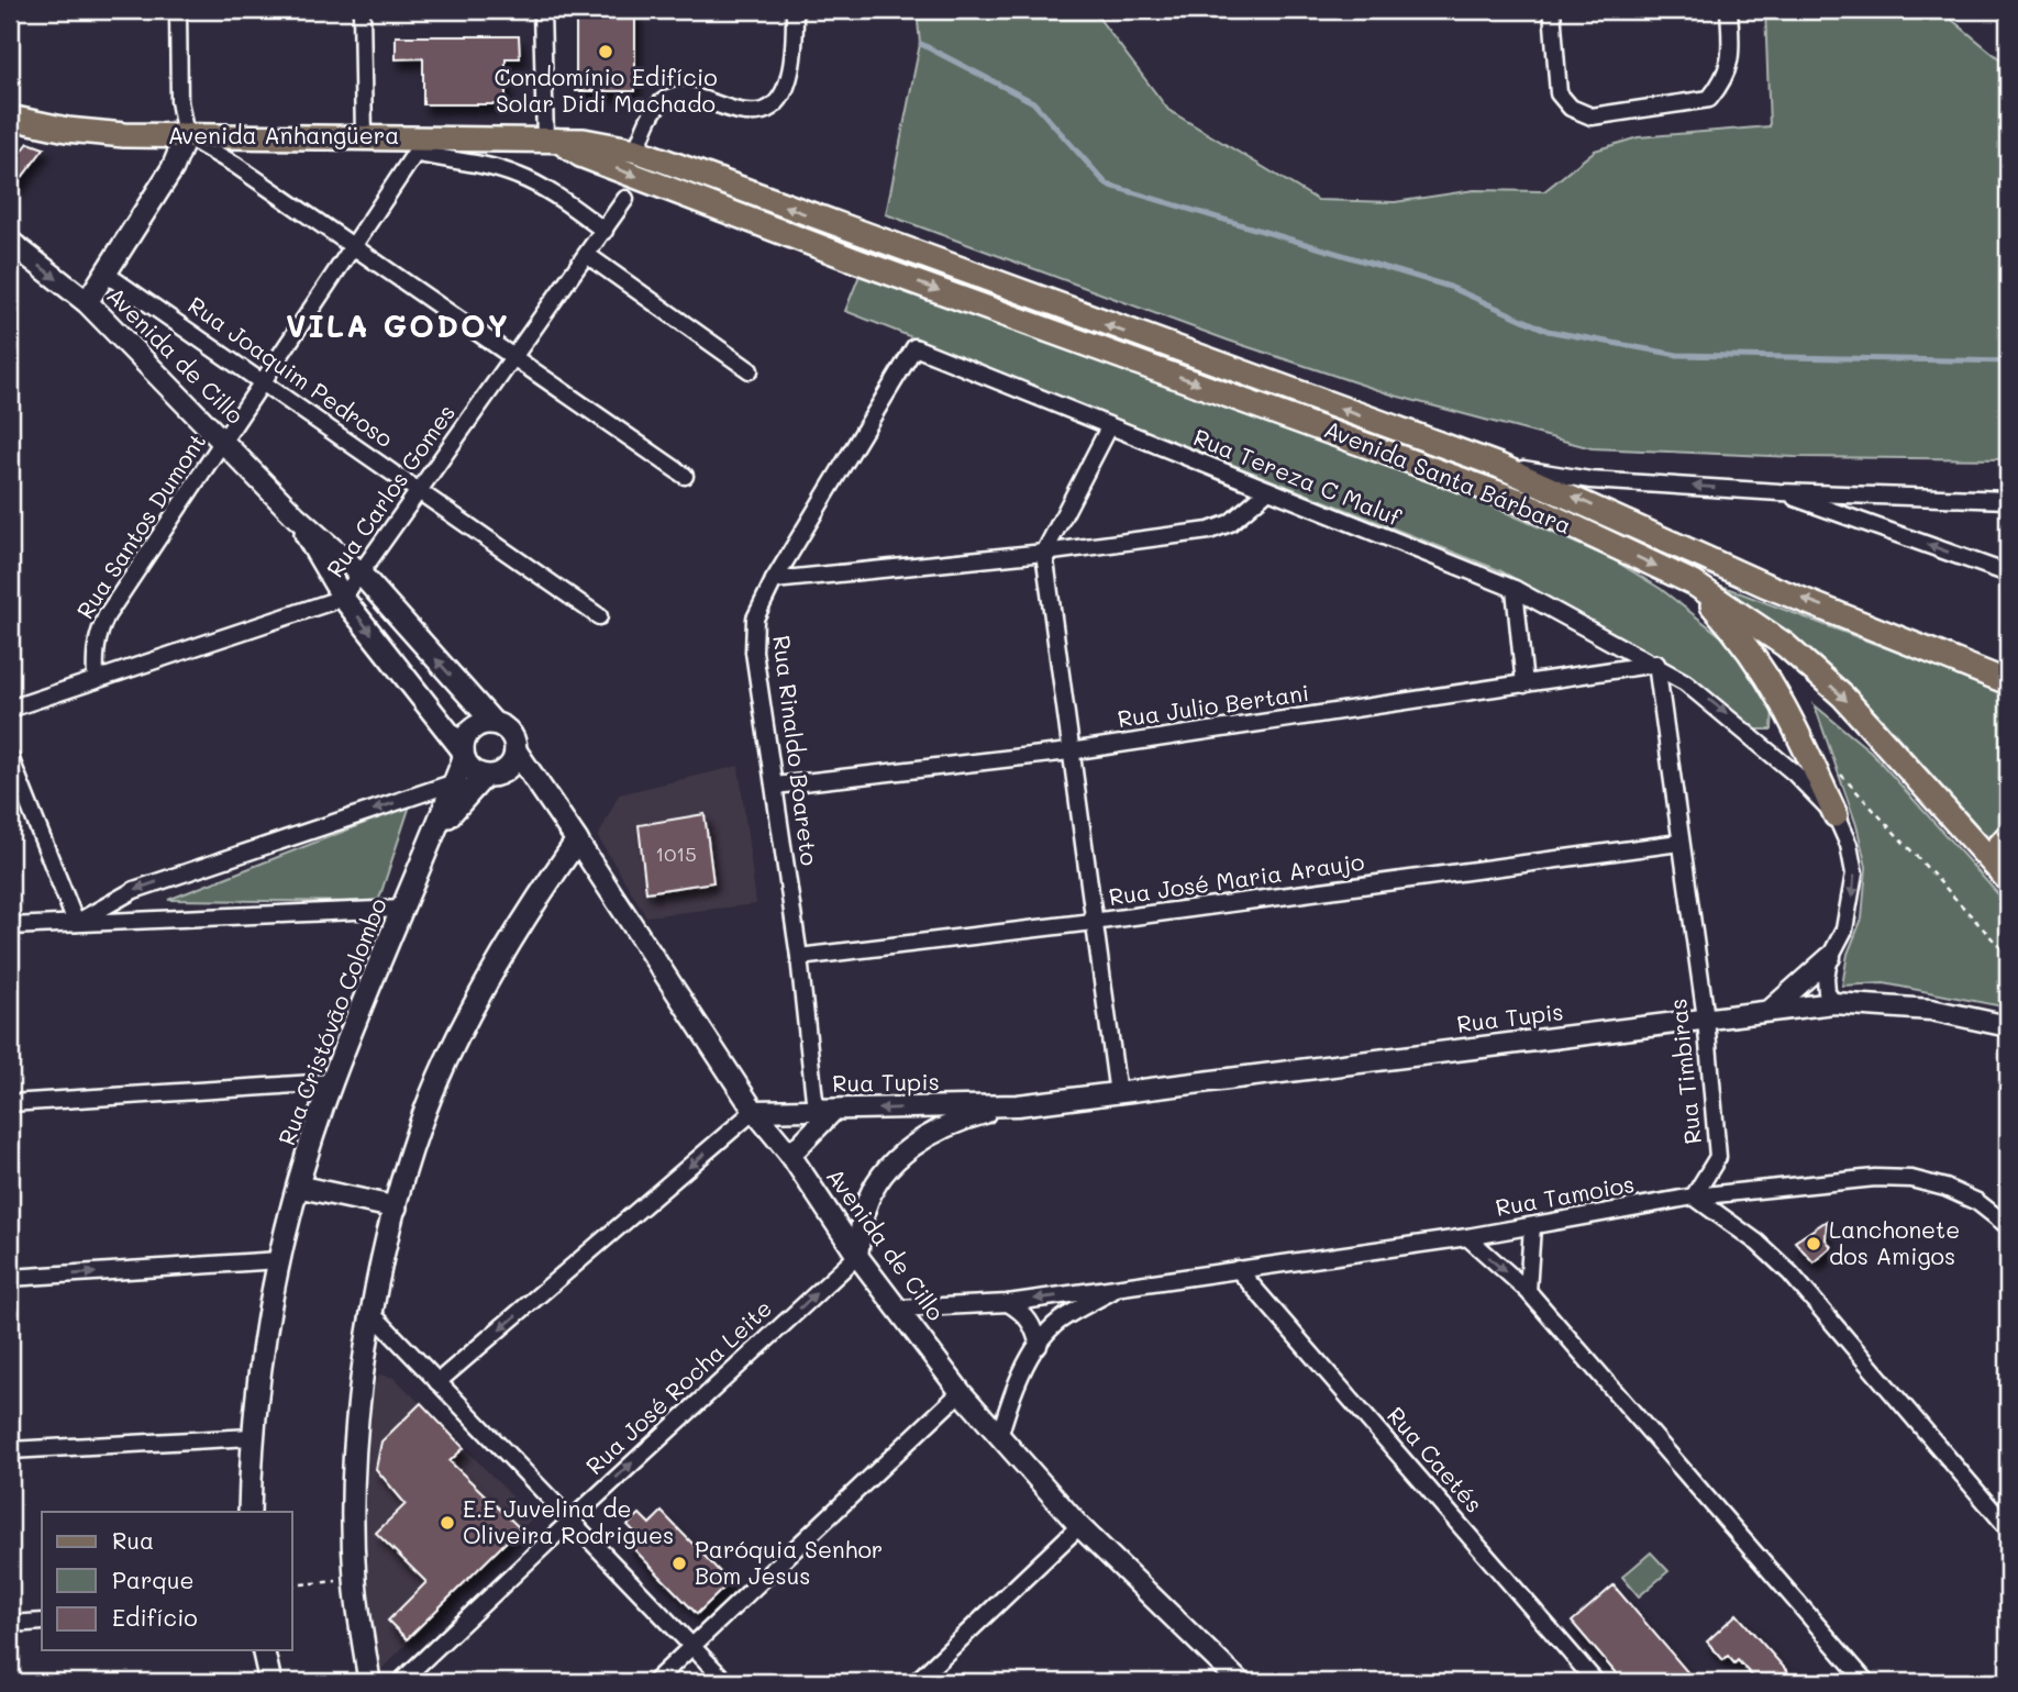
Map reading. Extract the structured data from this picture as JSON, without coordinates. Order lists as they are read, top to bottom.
{
  "streets": {
    "main road": [
      "Avenida Anhangüera",
      "Avenida de Cillo",
      "Avenida Santa Bárbara",
      "Rua Cristóvão Colombo"
    ],
    "street": [
      "Rua Joaquim Pedroso",
      "Rua Tereza C Maluf",
      "Rua Carlos Gomes",
      "Rua Santos Dumont",
      "Rua Julio Bertani",
      "Rua Rinaldo Boareto",
      "Rua José Maria Araujo",
      "Rua Tupis",
      "Rua Timbiras",
      "Rua Tamoios",
      "Rua José Rocha Leite",
      "Rua Caetés"
    ]
  },
  "crossings": [
    ["Avenida Anhangüera", "Avenida Santa Bárbara"],
    ["Avenida Anhangüera", "Rua Santos Dumont"],
    ["Avenida de Cillo", "Rua Carlos Gomes"],
    ["Avenida de Cillo", "Rua Santos Dumont"],
    ["Avenida de Cillo", "Rua Tupis"],
    ["Avenida de Cillo", "Rua Cristóvão Colombo"],
    ["Avenida de Cillo", "Rua Tamoios"],
    ["Avenida de Cillo", "Rua José Rocha Leite"],
    ["Rua Joaquim Pedroso", "Rua Carlos Gomes"],
    ["Rua Joaquim Pedroso", "Rua Santos Dumont"],
    ["Rua Tereza C Maluf", "Rua Julio Bertani"],
    ["Rua Tereza C Maluf", "Rua Rinaldo Boareto"],
    ["Rua Tereza C Maluf", "Rua Timbiras"],
    ["Rua Carlos Gomes", "Rua Santos Dumont"],
    ["Rua Julio Bertani", "Rua Rinaldo Boareto"],
    ["Rua Julio Bertani", "Rua Timbiras"],
    ["Rua Rinaldo Boareto", "Rua José Maria Araujo"],
    ["Rua Rinaldo Boareto", "Rua Tupis"],
    ["Rua José Maria Araujo", "Rua Timbiras"],
    ["Rua Tupis", "Rua Timbiras"],
    ["Rua Tupis", "Rua José Rocha Leite"],
    ["Rua Timbiras", "Rua Tamoios"],
    ["Rua Tamoios", "Rua Caetés"]
  ],
  "one_way": ["Rua José Rocha Leite"],
  "districts": ["VILA GODOY"],
  "places": [
    "Condomínio Edifício Solar Didi Machado",
    "Lanchonete dos Amigos",
    "E.E Juvelina de Oliveira Rodrigues",
    "Paróquia Senhor Bom Jesus"
  ],
  "house_numbers": ["1015"],
  "legend": ["Rua", "Parque", "Edifício"]
}
